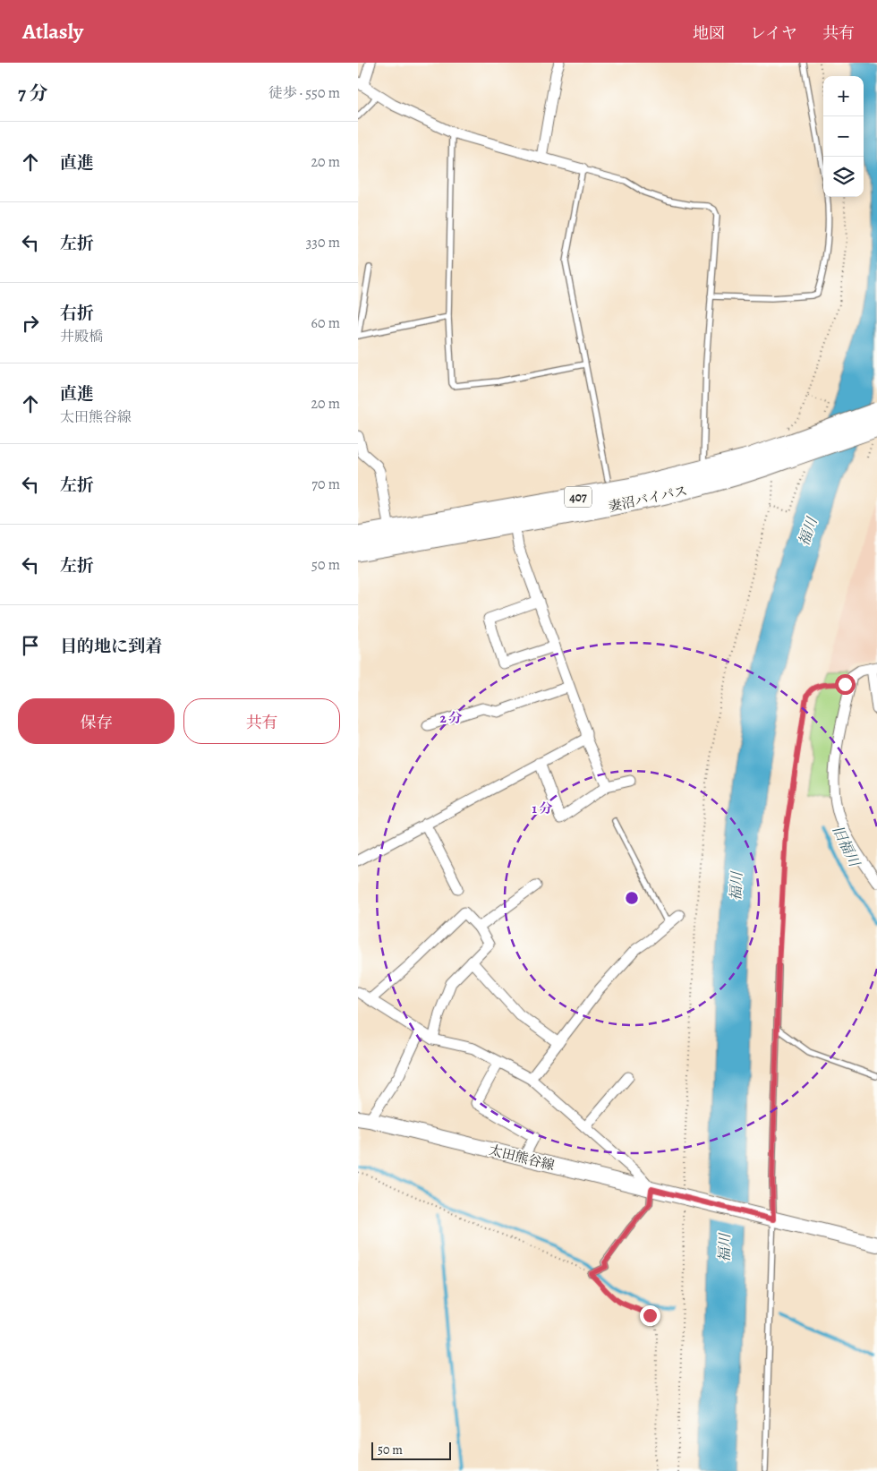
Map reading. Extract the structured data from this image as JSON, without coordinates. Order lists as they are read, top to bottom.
{
  "streets": {
    "highway": ["407", "妻沼バイパス"],
    "main road": ["太田熊谷線"]
  },
  "water": ["福川", "旧福川"],
  "scale_bar": "50 m",
  "page": {
    "header": "Atlasly",
    "nav": ["地図", "レイヤ", "共有"],
    "heading": ["7 分", "徒歩 · 550 m"],
    "map_buttons": ["+", "−"],
    "list": [
      ["直進", "20 m"],
      ["左折", "330 m"],
      ["右折", "井殿橋", "60 m"],
      ["直進", "太田熊谷線", "20 m"],
      ["左折", "70 m"],
      ["左折", "50 m"],
      "目的地に到着"
    ],
    "buttons": ["保存", "共有"],
    "scale": "50 m"
  },
  "rings": ["2 分", "1 分"]
}
